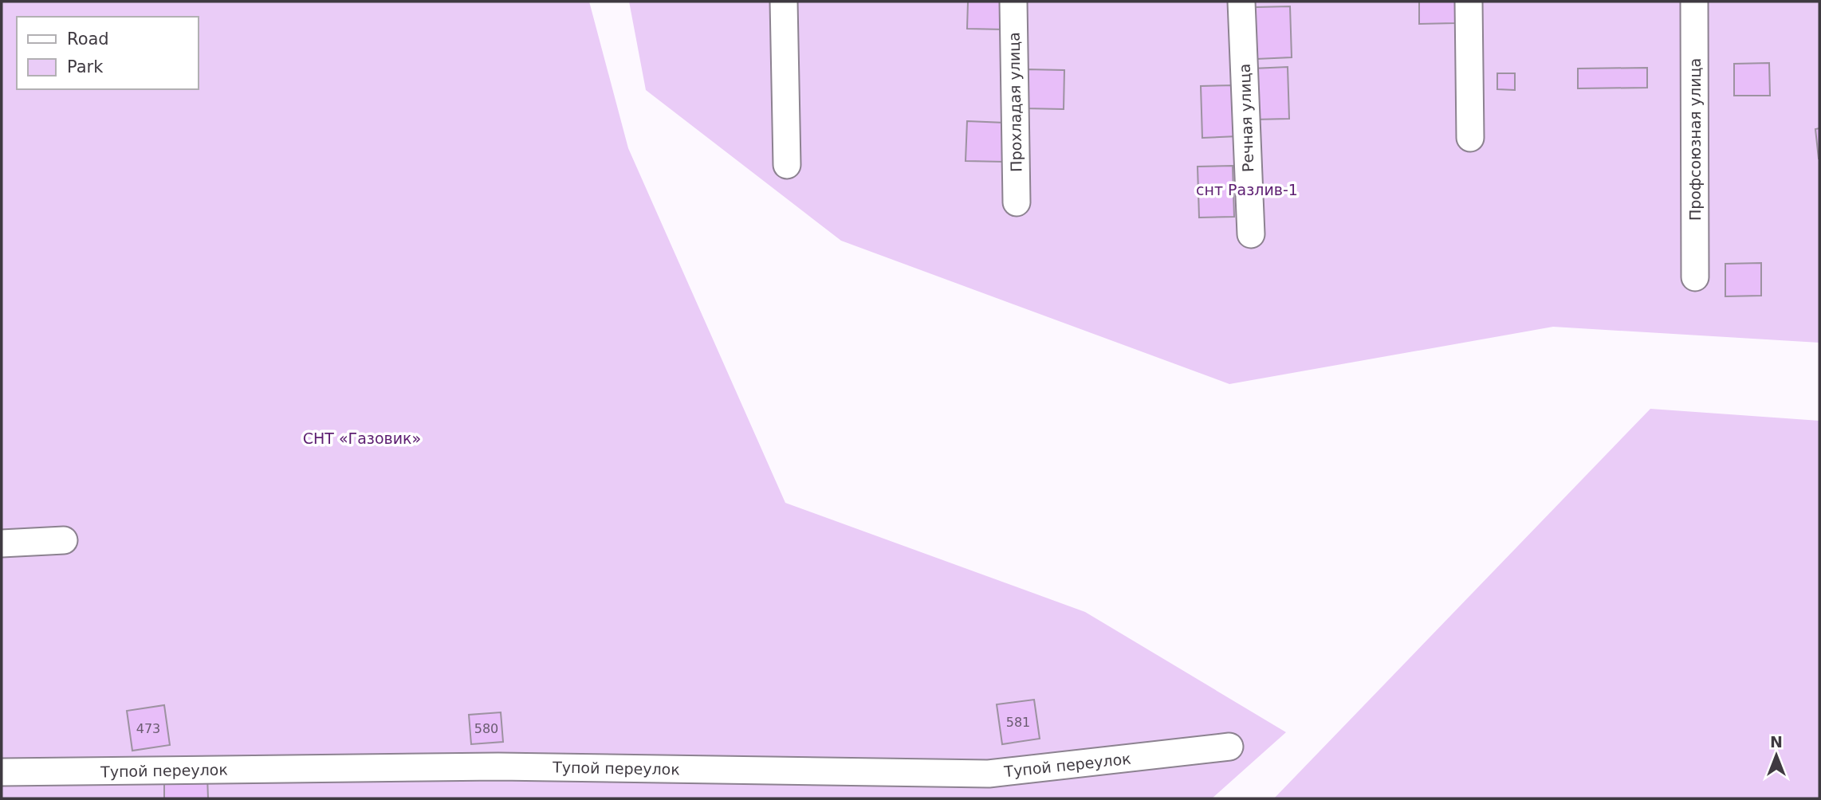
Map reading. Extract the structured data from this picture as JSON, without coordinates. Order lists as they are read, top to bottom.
{
  "streets": {
    "lane": [
      "Прохладая улица",
      "Речная улица",
      "Профсоюзная улица",
      "Тупой переулок"
    ]
  },
  "parks": ["снт Разлив-1", "СНТ «Газовик»"],
  "house_numbers": ["581", "473", "580"],
  "legend": ["Road", "Park"],
  "north": "top"
}
